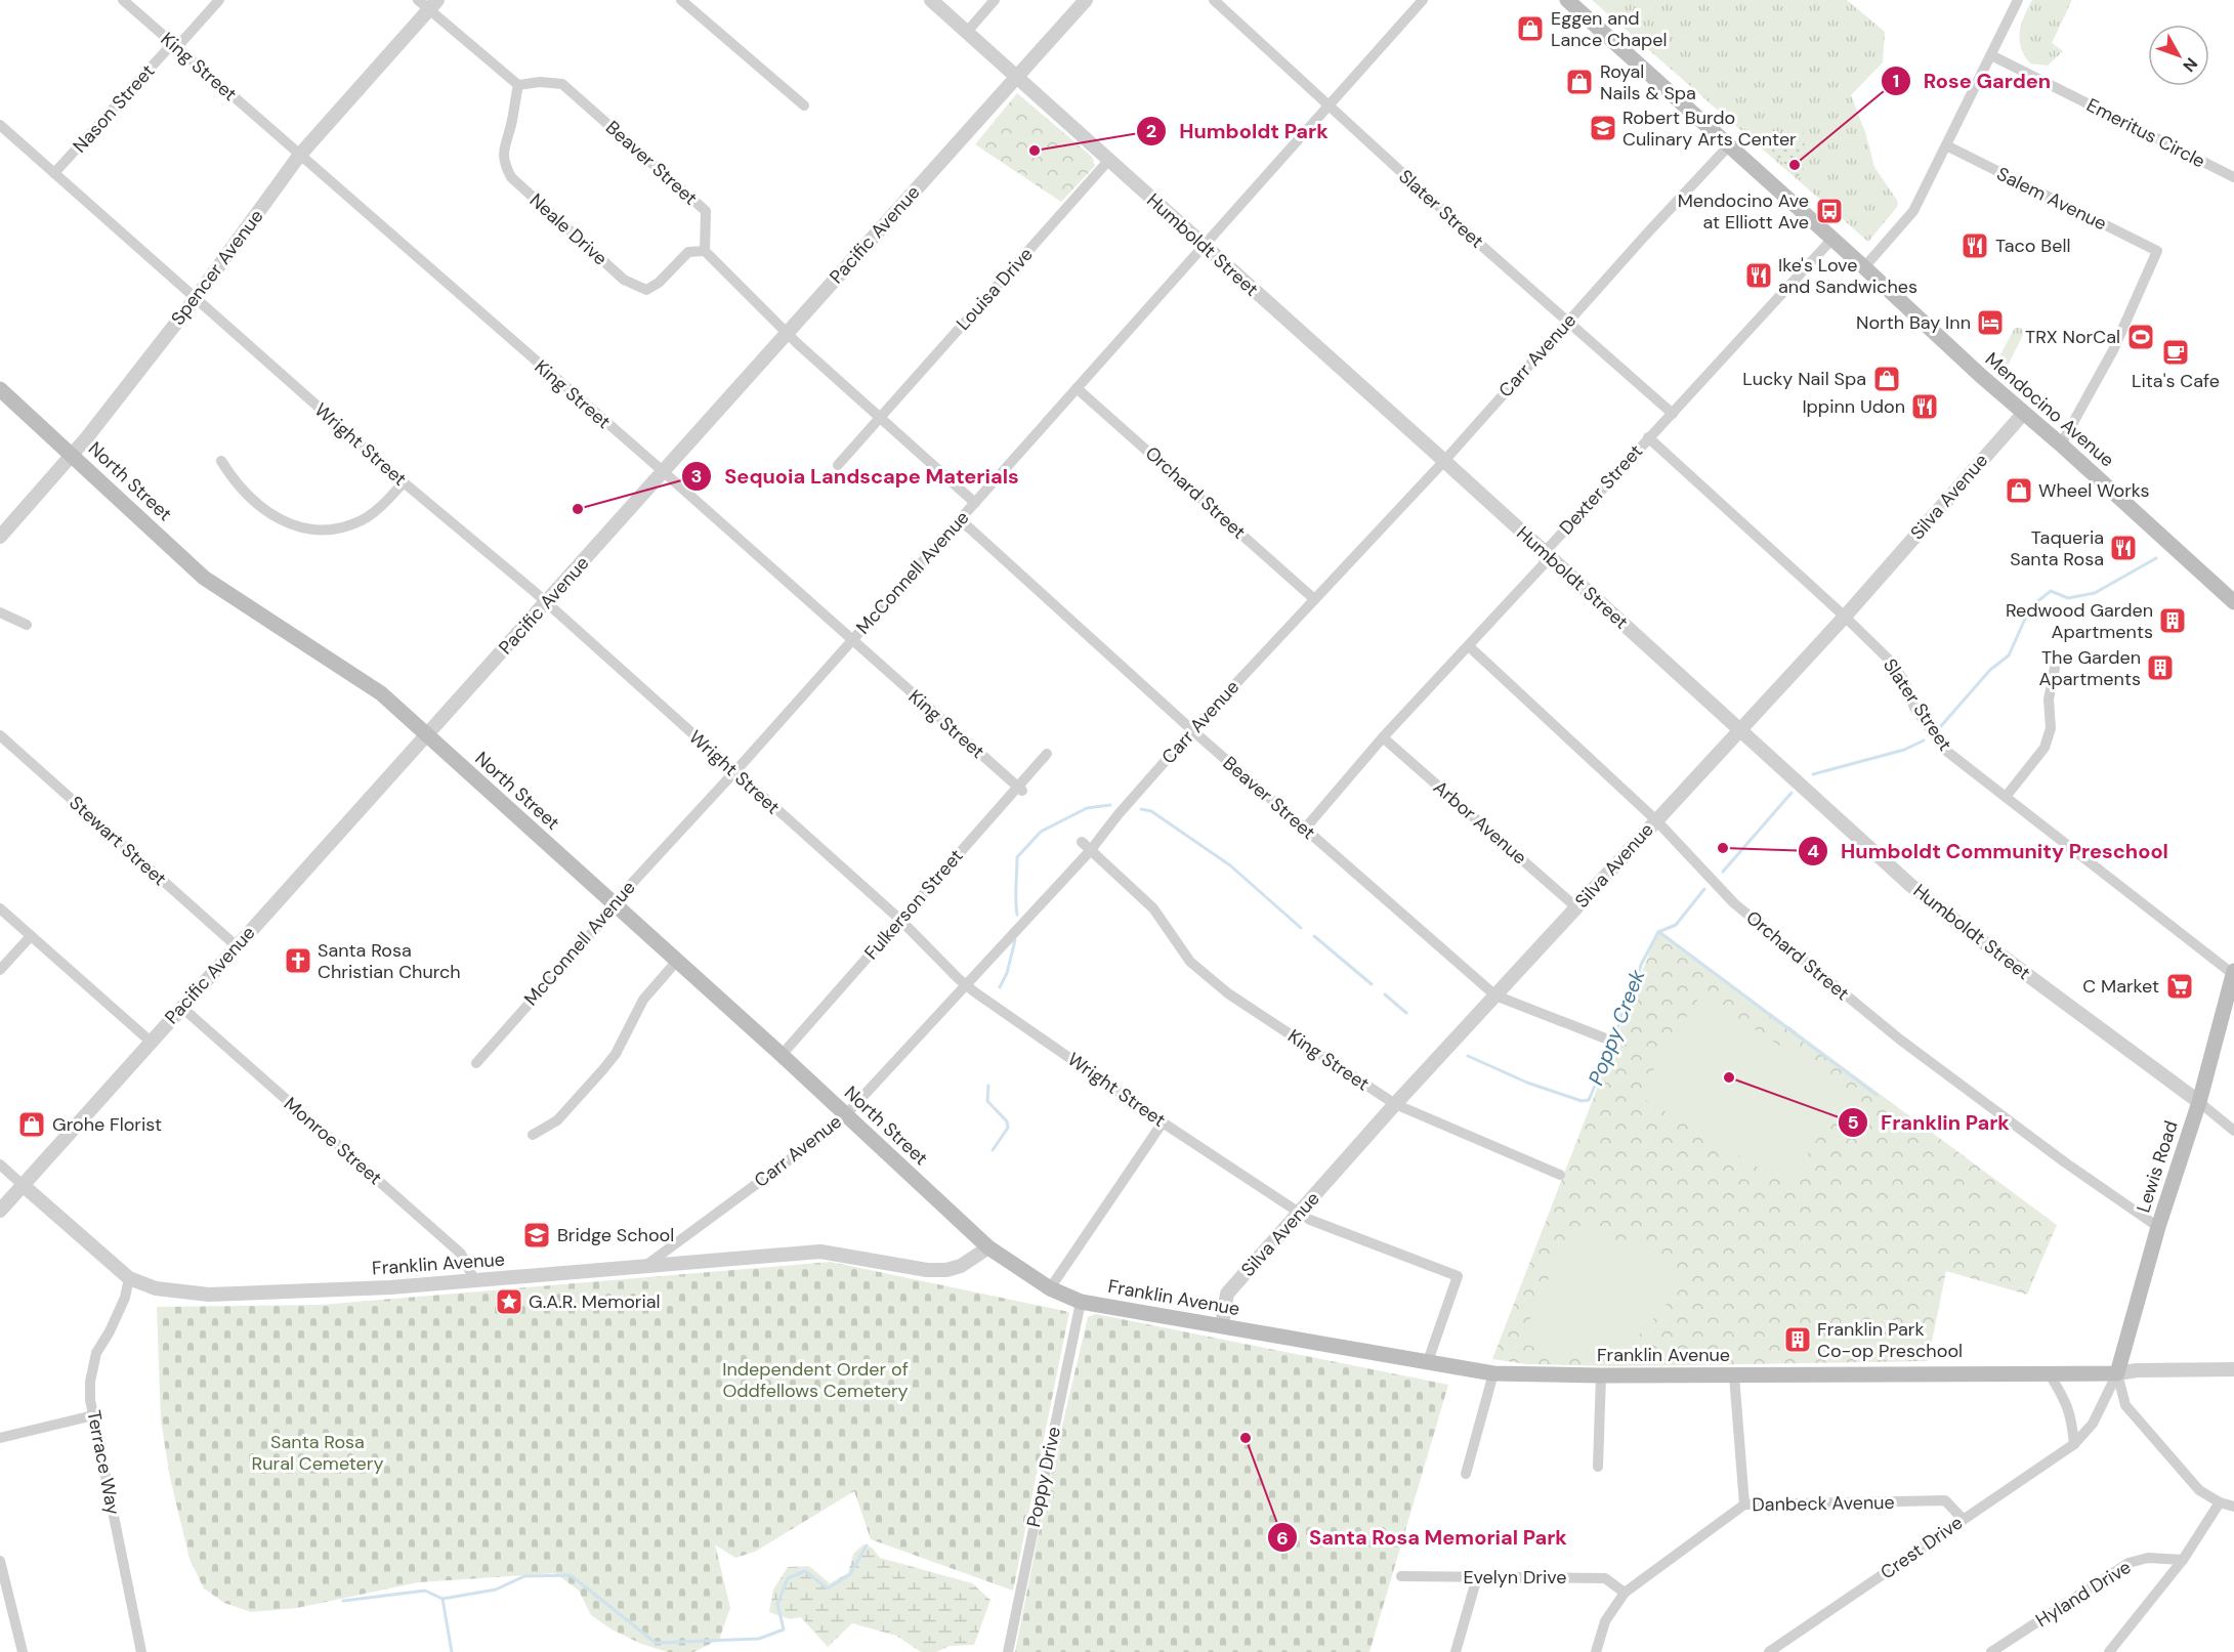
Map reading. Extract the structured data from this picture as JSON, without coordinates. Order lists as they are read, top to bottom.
{
  "streets": {
    "main road": [
      "Mendocino Avenue",
      "North Street",
      "Lewis Road",
      "Franklin Avenue"
    ],
    "street": [
      "King Street",
      "Nason Street",
      "Emeritus Circle",
      "Beaver Street",
      "Salem Avenue",
      "Slater Street",
      "Neale Drive",
      "Pacific Avenue",
      "Humboldt Street",
      "Spencer Avenue",
      "Louisa Drive",
      "Carr Avenue",
      "Wright Street",
      "Dexter Street",
      "Orchard Street",
      "Silva Avenue",
      "McConnell Avenue",
      "Arbor Avenue",
      "Stewart Street",
      "Fulkerson Street",
      "Monroe Street",
      "Terrace Way",
      "Poppy Drive",
      "Danbeck Avenue",
      "Crest Drive",
      "Evelyn Drive",
      "Hyland Drive"
    ]
  },
  "crossings": [
    ["King Street", "Nason Street"],
    ["King Street", "Pacific Avenue"],
    ["King Street", "Spencer Avenue"],
    ["King Street", "Carr Avenue"],
    ["King Street", "Silva Avenue"],
    ["King Street", "McConnell Avenue"],
    ["King Street", "Fulkerson Street"],
    ["Nason Street", "Wright Street"],
    ["Beaver Street", "Neale Drive"],
    ["Beaver Street", "Carr Avenue"],
    ["Beaver Street", "Dexter Street"],
    ["Beaver Street", "Silva Avenue"],
    ["Beaver Street", "McConnell Avenue"],
    ["Salem Avenue", "Mendocino Avenue"],
    ["Slater Street", "Carr Avenue"],
    ["Slater Street", "Dexter Street"],
    ["Slater Street", "Silva Avenue"],
    ["Slater Street", "McConnell Avenue"],
    ["Slater Street", "Lewis Road"],
    ["Pacific Avenue", "Humboldt Street"],
    ["Pacific Avenue", "Wright Street"],
    ["Pacific Avenue", "North Street"],
    ["Pacific Avenue", "Stewart Street"],
    ["Pacific Avenue", "Monroe Street"],
    ["Humboldt Street", "Louisa Drive"],
    ["Humboldt Street", "Carr Avenue"],
    ["Humboldt Street", "Dexter Street"],
    ["Humboldt Street", "Silva Avenue"],
    ["Humboldt Street", "McConnell Avenue"],
    ["Humboldt Street", "Lewis Road"],
    ["Spencer Avenue", "Wright Street"],
    ["Spencer Avenue", "North Street"],
    ["Carr Avenue", "Mendocino Avenue"],
    ["Carr Avenue", "Wright Street"],
    ["Carr Avenue", "North Street"],
    ["Carr Avenue", "Orchard Street"],
    ["Carr Avenue", "Franklin Avenue"],
    ["Mendocino Avenue", "Dexter Street"],
    ["Mendocino Avenue", "Silva Avenue"],
    ["Wright Street", "Silva Avenue"],
    ["Wright Street", "McConnell Avenue"],
    ["Wright Street", "Fulkerson Street"],
    ["Wright Street", "Franklin Avenue"],
    ["North Street", "McConnell Avenue"],
    ["North Street", "Fulkerson Street"],
    ["North Street", "Franklin Avenue"],
    ["Dexter Street", "Orchard Street"],
    ["Dexter Street", "Arbor Avenue"],
    ["Orchard Street", "Silva Avenue"],
    ["Orchard Street", "McConnell Avenue"],
    ["Orchard Street", "Lewis Road"],
    ["Silva Avenue", "Arbor Avenue"],
    ["Silva Avenue", "Franklin Avenue"],
    ["Monroe Street", "Franklin Avenue"],
    ["Lewis Road", "Franklin Avenue"],
    ["Lewis Road", "Crest Drive"],
    ["Franklin Avenue", "Terrace Way"],
    ["Franklin Avenue", "Poppy Drive"],
    ["Franklin Avenue", "Crest Drive"],
    ["Danbeck Avenue", "Crest Drive"],
    ["Danbeck Avenue", "Evelyn Drive"]
  ],
  "water": ["Poppy Creek"],
  "parks": ["Independent Order of Oddfellows Cemetery", "Santa Rosa Rural Cemetery"],
  "places": {
    "shop": [
      "Eggen and Lance Chapel",
      "Royal Nails & Spa",
      "Lucky Nail Spa",
      "Wheel Works",
      "Grohe Florist"
    ],
    "school or university": ["Robert Burdo Culinary Arts Center", "Bridge School"],
    "other": [
      "Humboldt Park",
      "Rose Garden",
      "Sequoia Landscape Materials",
      "Humboldt Community Preschool",
      "Franklin Park",
      "Santa Rosa Memorial Park"
    ],
    "bus stop": ["Mendocino Ave at Elliott Ave"],
    "restaurant": [
      "Taco Bell",
      "Ike's Love and Sandwiches",
      "Ippinn Udon",
      "Taqueria Santa Rosa"
    ],
    "hotel": ["North Bay Inn"],
    "sports": ["TRX NorCal"],
    "cafe": ["Lita's Cafe"],
    "building": ["Redwood Garden Apartments", "The Garden Apartments", "Franklin Park Co-op Preschool"],
    "church": ["Santa Rosa Christian Church"],
    "supermarket": ["C Market"],
    "place": ["G.A.R. Memorial"]
  },
  "north": "bottom right"
}
